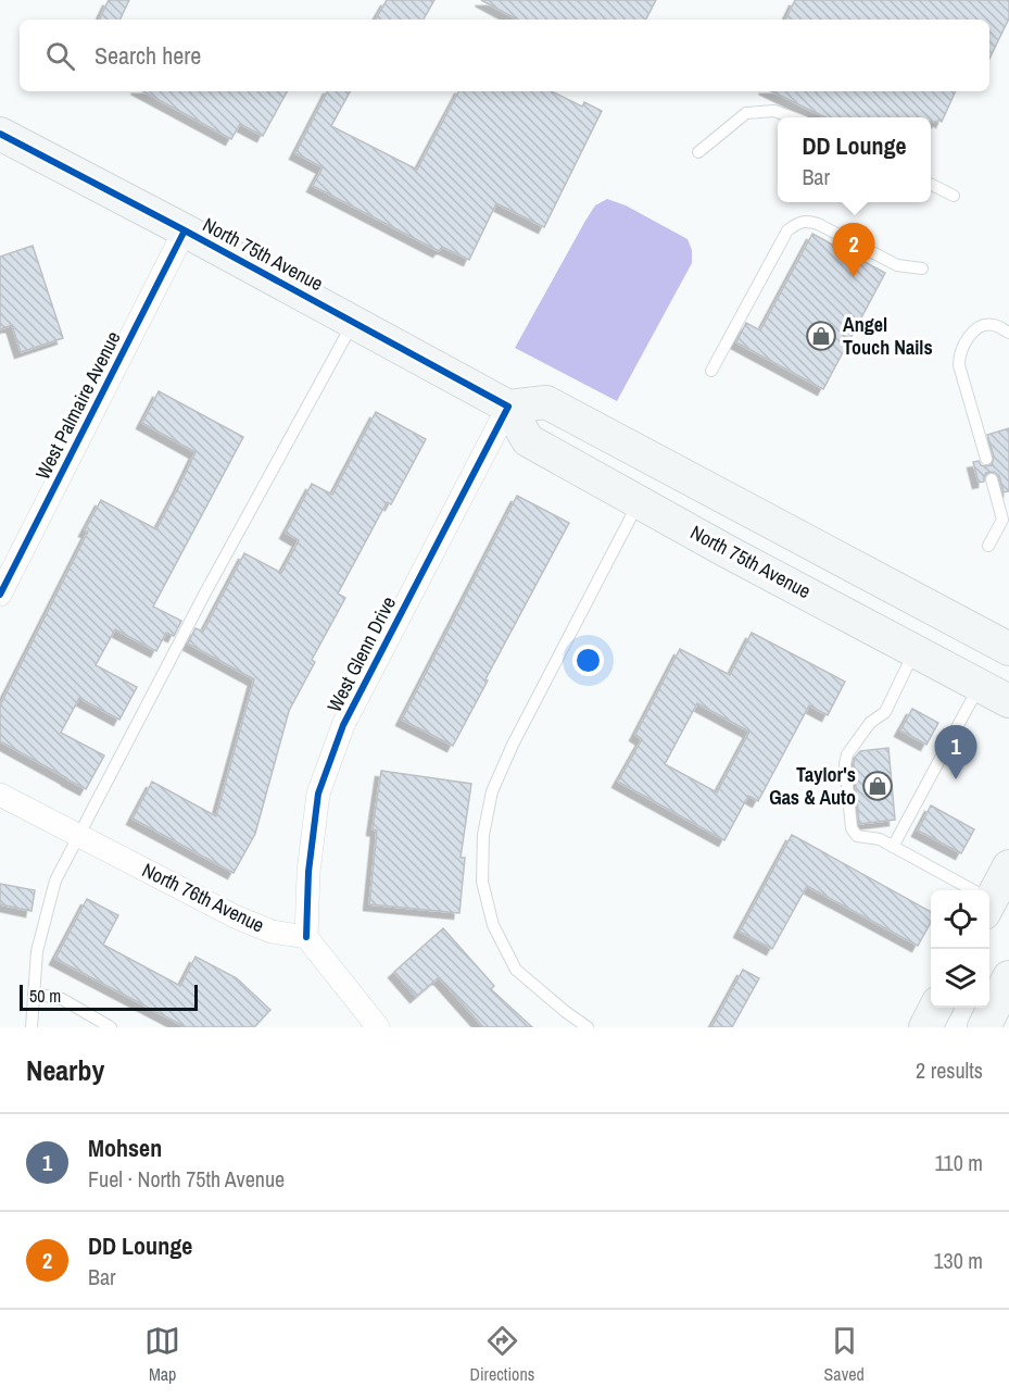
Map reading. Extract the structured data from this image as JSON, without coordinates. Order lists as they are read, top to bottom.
{
  "streets": {
    "main road": ["North 75th Avenue"],
    "street": ["West Palmaire Avenue", "West Glenn Drive", "North 76th Avenue"]
  },
  "crossings": [
    ["North 75th Avenue", "West Palmaire Avenue"],
    ["North 75th Avenue", "West Glenn Drive"],
    ["West Glenn Drive", "North 76th Avenue"]
  ],
  "places": {
    "shop": ["Angel Touch Nails", "Taylor's Gas & Auto"]
  },
  "scale_bar": "50 m",
  "page": {
    "search": "Search here",
    "popup": ["DD Lounge", "Bar"],
    "pins": ["2", "1"],
    "scale": "50 m",
    "heading": ["Nearby", "2 results"],
    "list": [
      {
        "mark": "1",
        "name": "Mohsen",
        "note": "Fuel · North 75th Avenue",
        "value": "110 m"
      },
      {
        "mark": "2",
        "name": "DD Lounge",
        "note": "Bar",
        "value": "130 m"
      }
    ],
    "nav": ["Map", "Directions", "Saved"]
  }
}
